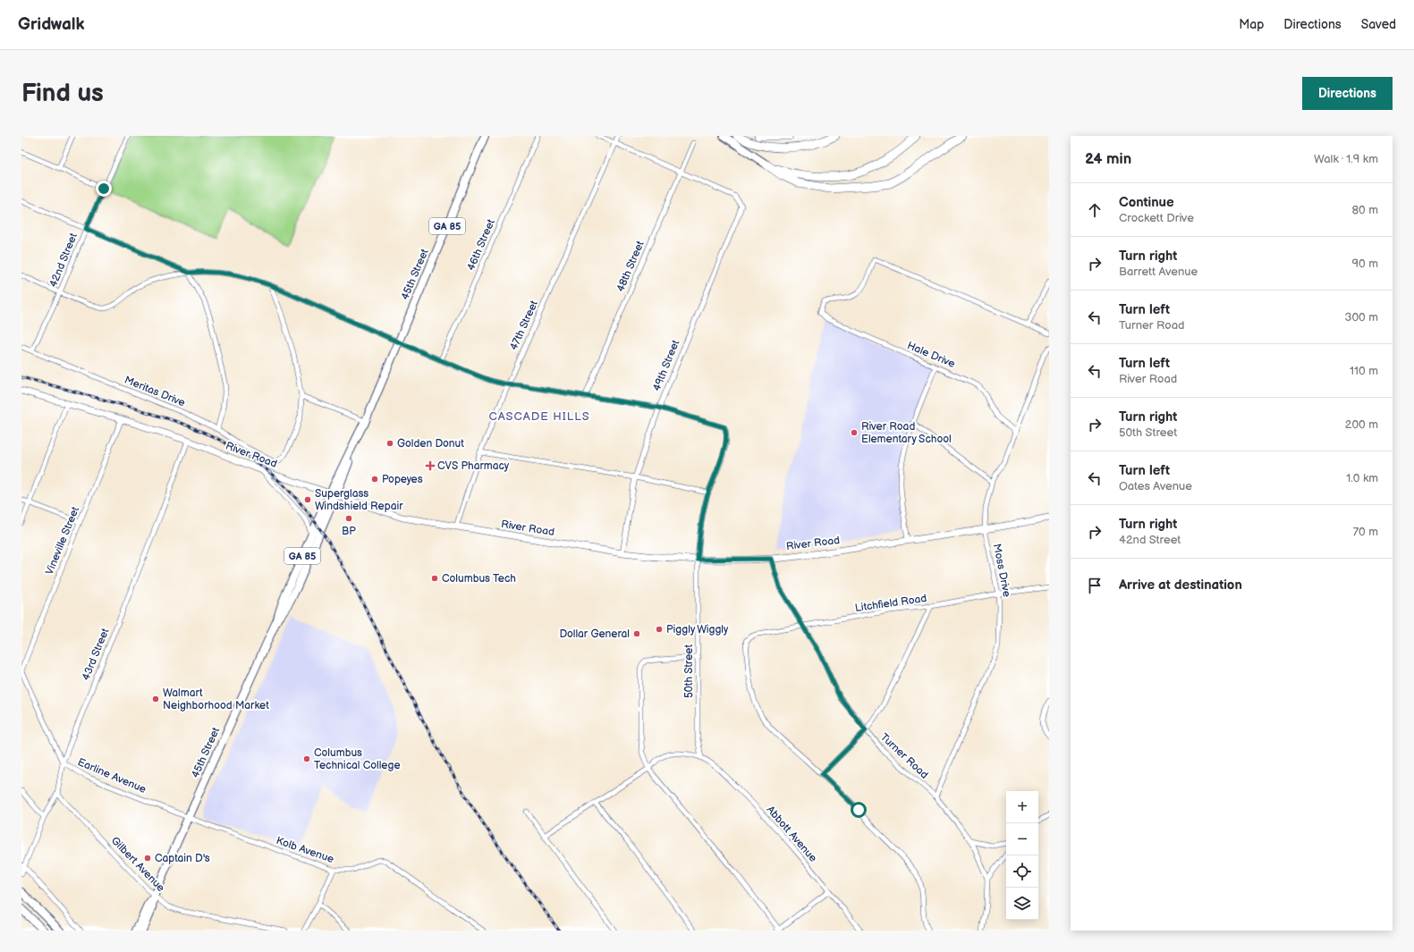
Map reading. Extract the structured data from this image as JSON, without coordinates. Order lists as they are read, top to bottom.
{
  "streets": {
    "main road": ["GA 85", "45th Street", "River Road"],
    "street": [
      "46th Street",
      "42nd Street",
      "48th Street",
      "47th Street",
      "Hale Drive",
      "49th Street",
      "Meritas Drive",
      "Vineville Street",
      "Moss Drive",
      "Litchfield Road",
      "43rd Street",
      "50th Street",
      "Turner Road",
      "Earline Avenue",
      "Abbott Avenue",
      "Kolb Avenue",
      "Gilbert Avenue"
    ]
  },
  "crossings": [
    ["42nd Street", "Meritas Drive"],
    ["48th Street", "49th Street"],
    ["45th Street", "River Road"],
    ["45th Street", "Earline Avenue"],
    ["45th Street", "Kolb Avenue"],
    ["45th Street", "Gilbert Avenue"],
    ["47th Street", "River Road"],
    ["Hale Drive", "Moss Drive"],
    ["49th Street", "River Road"],
    ["49th Street", "50th Street"],
    ["River Road", "Vineville Street"],
    ["River Road", "Moss Drive"],
    ["River Road", "43rd Street"],
    ["River Road", "50th Street"],
    ["River Road", "Turner Road"],
    ["Vineville Street", "Earline Avenue"],
    ["Moss Drive", "Litchfield Road"],
    ["Moss Drive", "Turner Road"],
    ["Litchfield Road", "Turner Road"],
    ["43rd Street", "Earline Avenue"],
    ["43rd Street", "Gilbert Avenue"],
    ["50th Street", "Abbott Avenue"],
    ["Earline Avenue", "Kolb Avenue"]
  ],
  "districts": ["CASCADE HILLS"],
  "places": {
    "other": [
      "River Road Elementary School",
      "Golden Donut",
      "Popeyes",
      "Superglass Windshield Repair",
      "BP",
      "Columbus Tech",
      "Piggly Wiggly",
      "Dollar General",
      "Walmart Neighborhood Market",
      "Columbus Technical College",
      "Captain D's"
    ],
    "health": ["CVS Pharmacy"]
  },
  "page": {
    "header": "Gridwalk",
    "nav": ["Map", "Directions", "Saved"],
    "buttons": "Directions",
    "title": "Find us",
    "heading": ["24 min", "Walk · 1.9 km"],
    "list": [
      ["Continue", "Crockett Drive", "80 m"],
      ["Turn right", "Barrett Avenue", "90 m"],
      ["Turn left", "Turner Road", "300 m"],
      ["Turn left", "River Road", "110 m"],
      ["Turn right", "50th Street", "200 m"],
      ["Turn left", "Oates Avenue", "1.0 km"],
      ["Turn right", "42nd Street", "70 m"],
      "Arrive at destination"
    ],
    "map_buttons": ["+", "−"]
  }
}
